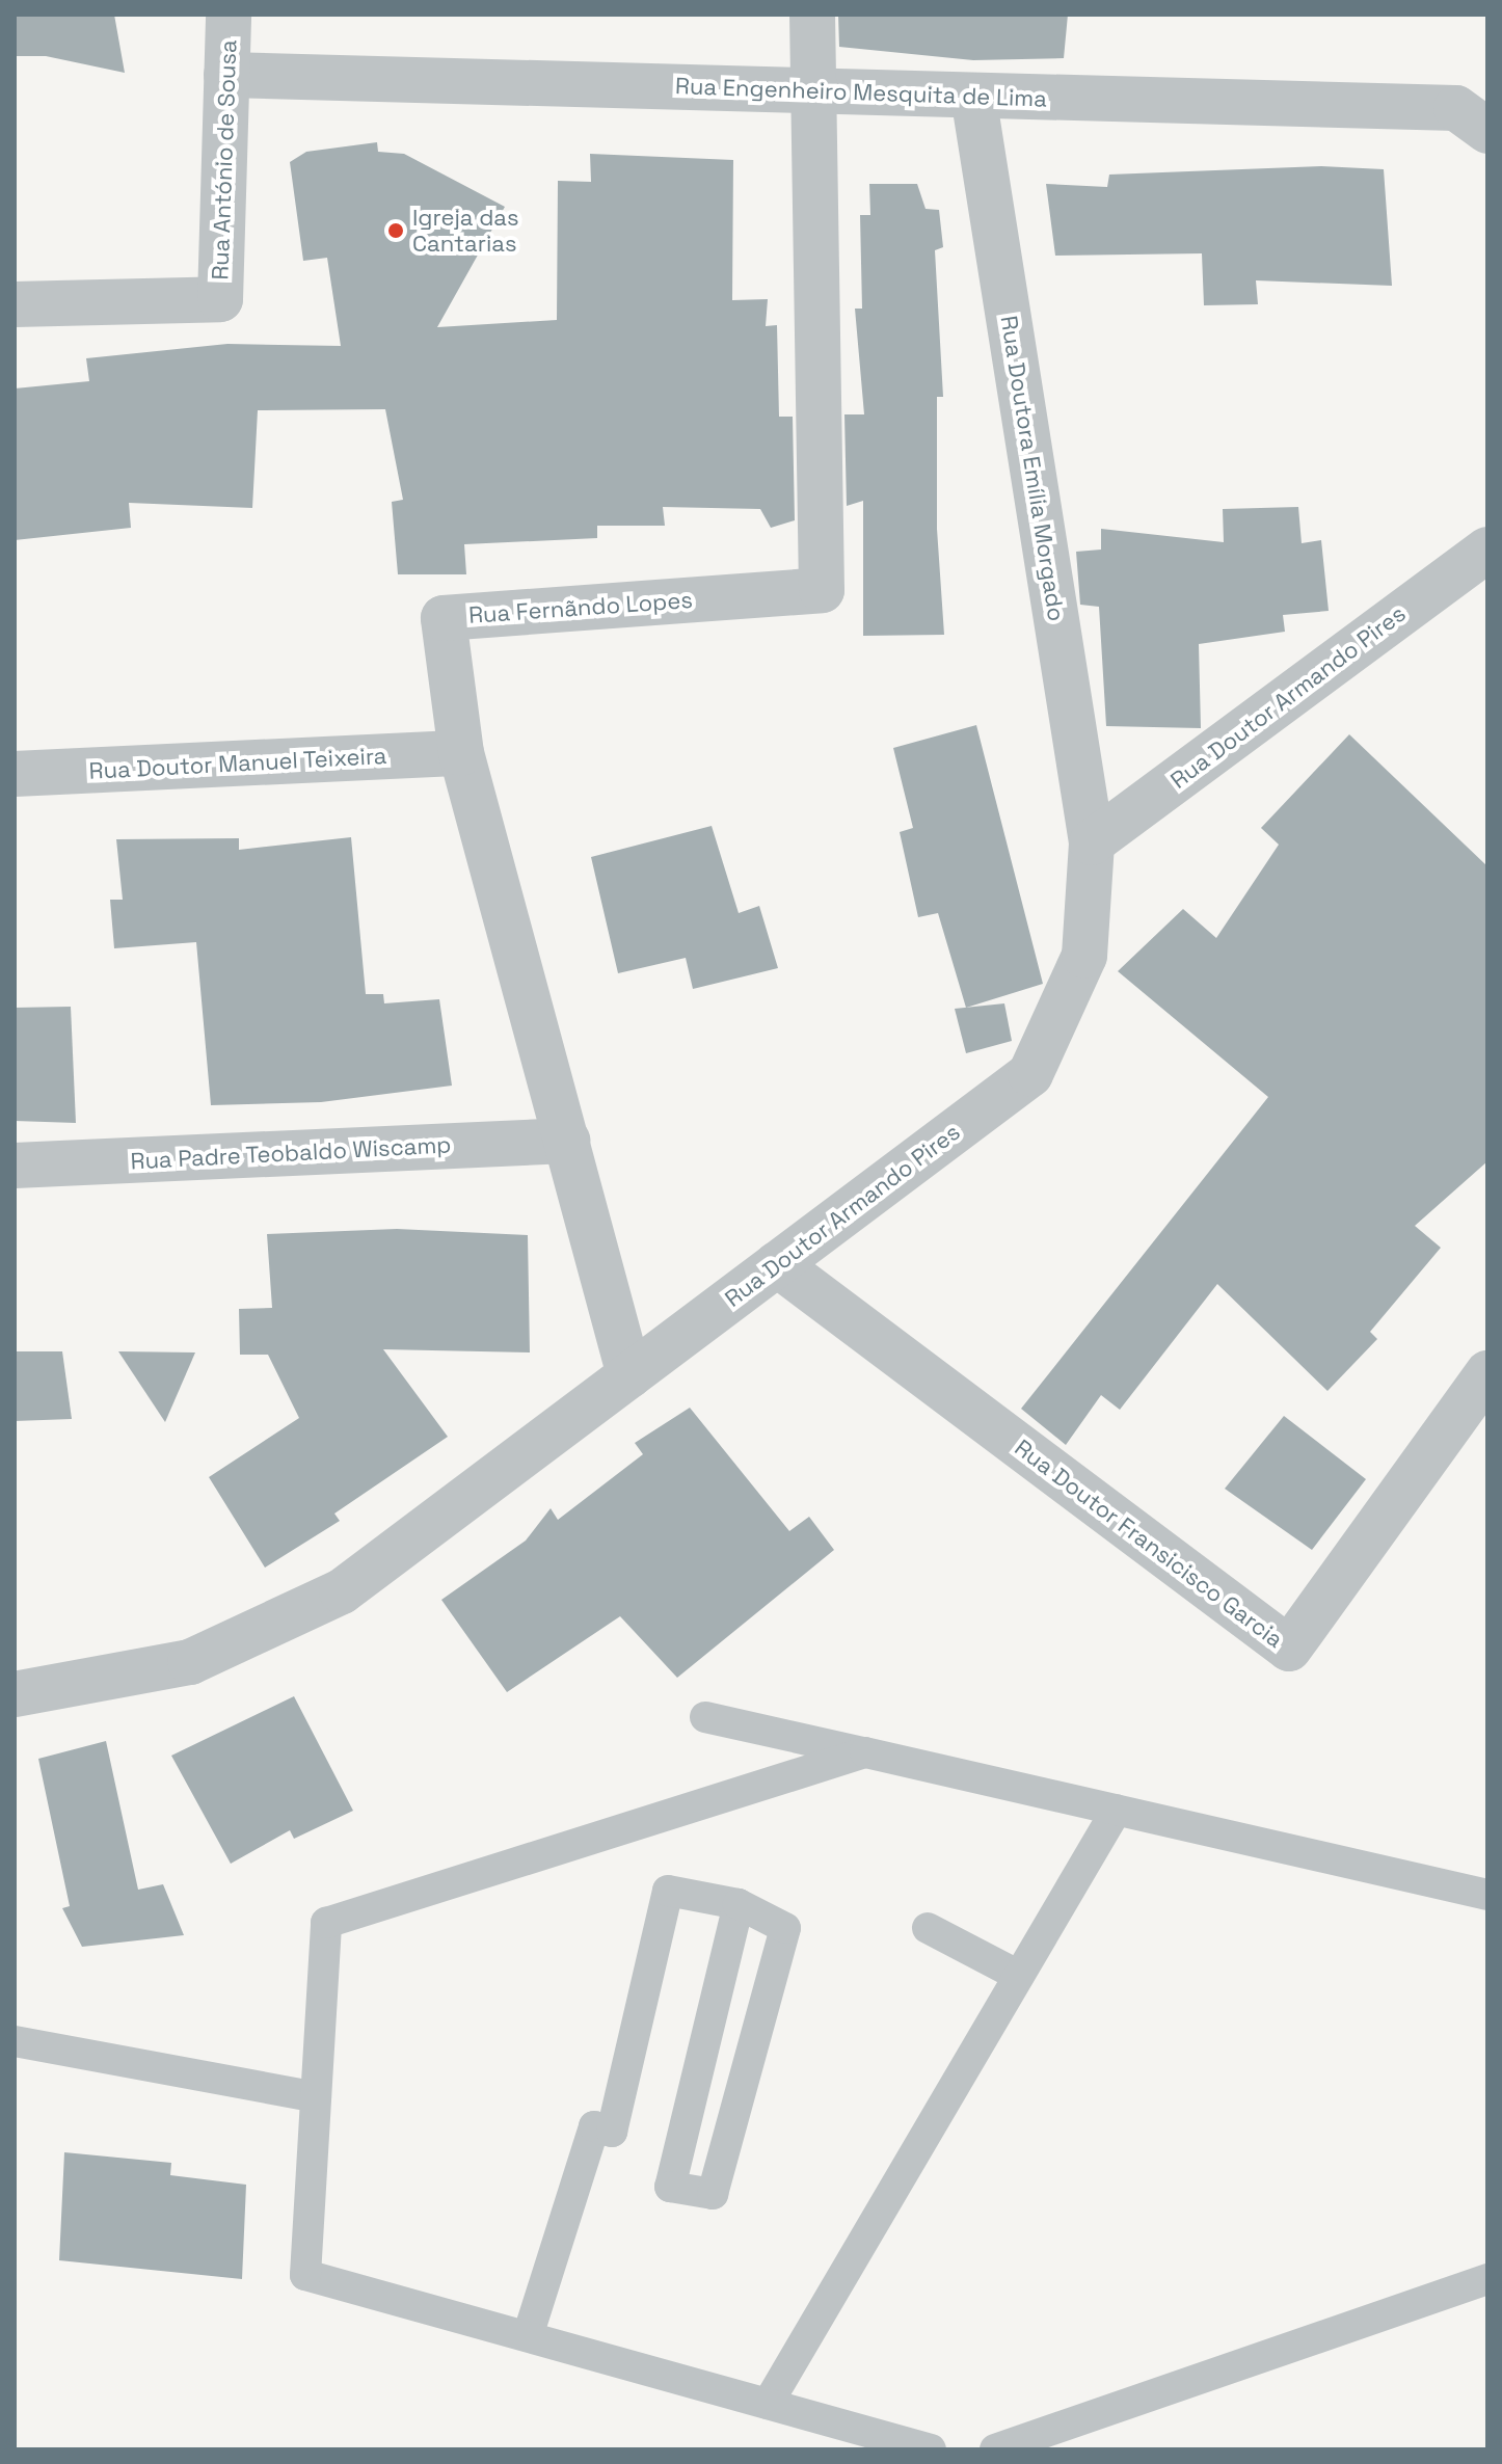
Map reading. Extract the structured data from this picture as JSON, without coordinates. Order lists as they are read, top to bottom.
{
  "streets": {
    "street": [
      "Rua Engenheiro Mesquita de Lima",
      "Rua António de Sousa",
      "Rua Doutora Emília Morgado",
      "Rua Fernãndo Lopes",
      "Rua Doutor Armando Pires",
      "Rua Doutor Manuel Teixeira",
      "Rua Padre Teobaldo Wiscamp",
      "Rua Doutor Fransicisco Garcia"
    ]
  },
  "crossings": [
    ["Rua Engenheiro Mesquita de Lima", "Rua António de Sousa"],
    ["Rua Engenheiro Mesquita de Lima", "Rua Doutora Emília Morgado"],
    ["Rua Engenheiro Mesquita de Lima", "Rua Fernãndo Lopes"],
    ["Rua Doutora Emília Morgado", "Rua Doutor Armando Pires"],
    ["Rua Fernãndo Lopes", "Rua Doutor Armando Pires"],
    ["Rua Fernãndo Lopes", "Rua Doutor Manuel Teixeira"],
    ["Rua Fernãndo Lopes", "Rua Padre Teobaldo Wiscamp"],
    ["Rua Doutor Armando Pires", "Rua Doutor Fransicisco Garcia"]
  ],
  "places": ["Igreja das Cantarias"]
}
